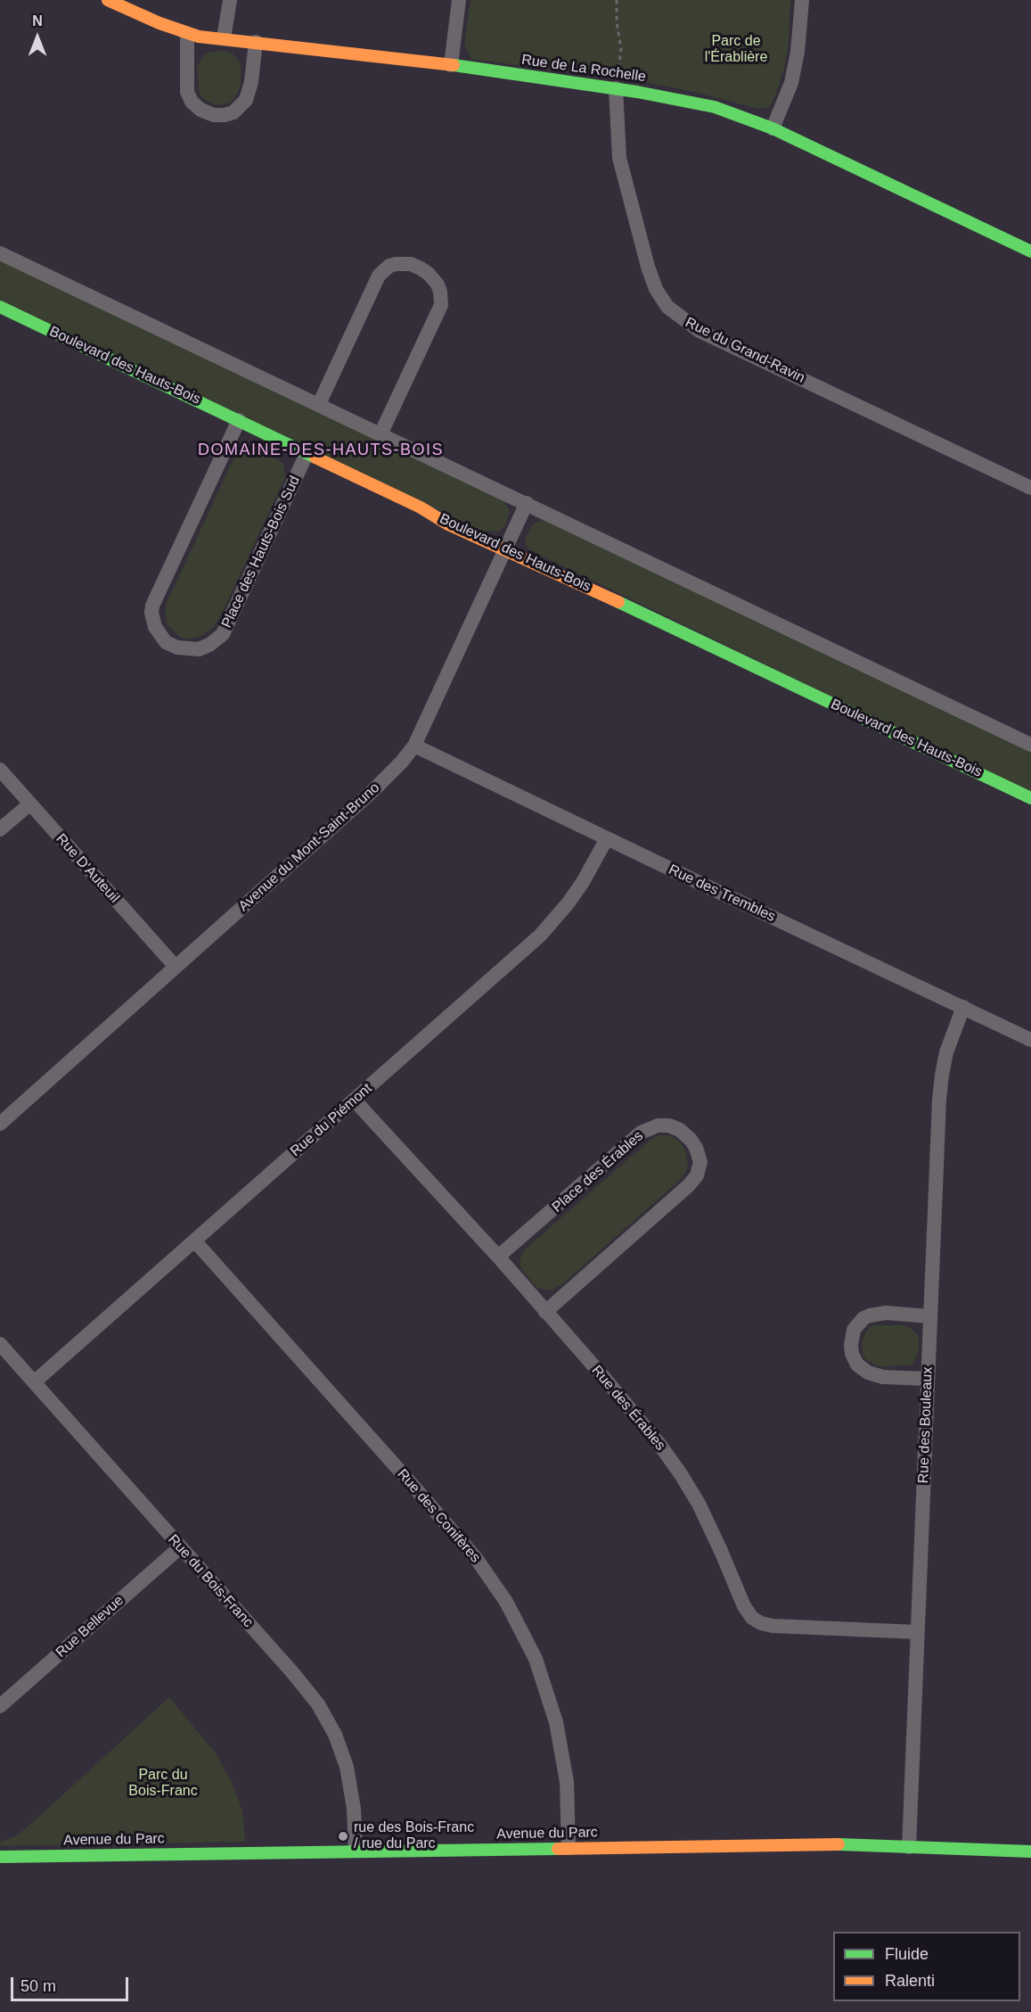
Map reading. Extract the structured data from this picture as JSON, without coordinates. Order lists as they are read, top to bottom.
{
  "streets": {
    "street": [
      "Rue de La Rochelle",
      "Rue du Grand-Ravin",
      "Boulevard des Hauts-Bois",
      "Place des Hauts-Bois Sud",
      "Avenue du Mont-Saint-Bruno",
      "Rue D'Auteuil",
      "Rue des Trembles",
      "Rue du Piémont",
      "Place des Érables",
      "Rue des Érables",
      "Rue des Bouleaux",
      "Rue des Conifères",
      "Rue du Bois-Franc",
      "Rue Bellevue",
      "Avenue du Parc"
    ]
  },
  "crossings": [
    ["Rue de La Rochelle", "Rue du Grand-Ravin"],
    ["Boulevard des Hauts-Bois", "Place des Hauts-Bois Sud"],
    ["Boulevard des Hauts-Bois", "Avenue du Mont-Saint-Bruno"],
    ["Avenue du Mont-Saint-Bruno", "Rue D'Auteuil"],
    ["Avenue du Mont-Saint-Bruno", "Rue des Trembles"],
    ["Rue des Trembles", "Rue du Piémont"],
    ["Rue des Trembles", "Rue des Bouleaux"],
    ["Rue du Piémont", "Rue des Érables"],
    ["Rue du Piémont", "Rue des Conifères"],
    ["Rue du Piémont", "Rue du Bois-Franc"],
    ["Place des Érables", "Rue des Érables"],
    ["Rue des Érables", "Rue des Bouleaux"],
    ["Rue des Bouleaux", "Avenue du Parc"],
    ["Rue des Conifères", "Avenue du Parc"],
    ["Rue du Bois-Franc", "Rue Bellevue"],
    ["Rue du Bois-Franc", "Avenue du Parc"]
  ],
  "districts": ["DOMAINE-DES-HAUTS-BOIS"],
  "parks": ["Parc de l'Érablière", "Parc du Bois-Franc"],
  "places": ["rue des Bois-Franc / rue du Parc"],
  "legend": ["Fluide", "Ralenti"],
  "scale_bar": "50 m",
  "north": "top"
}
